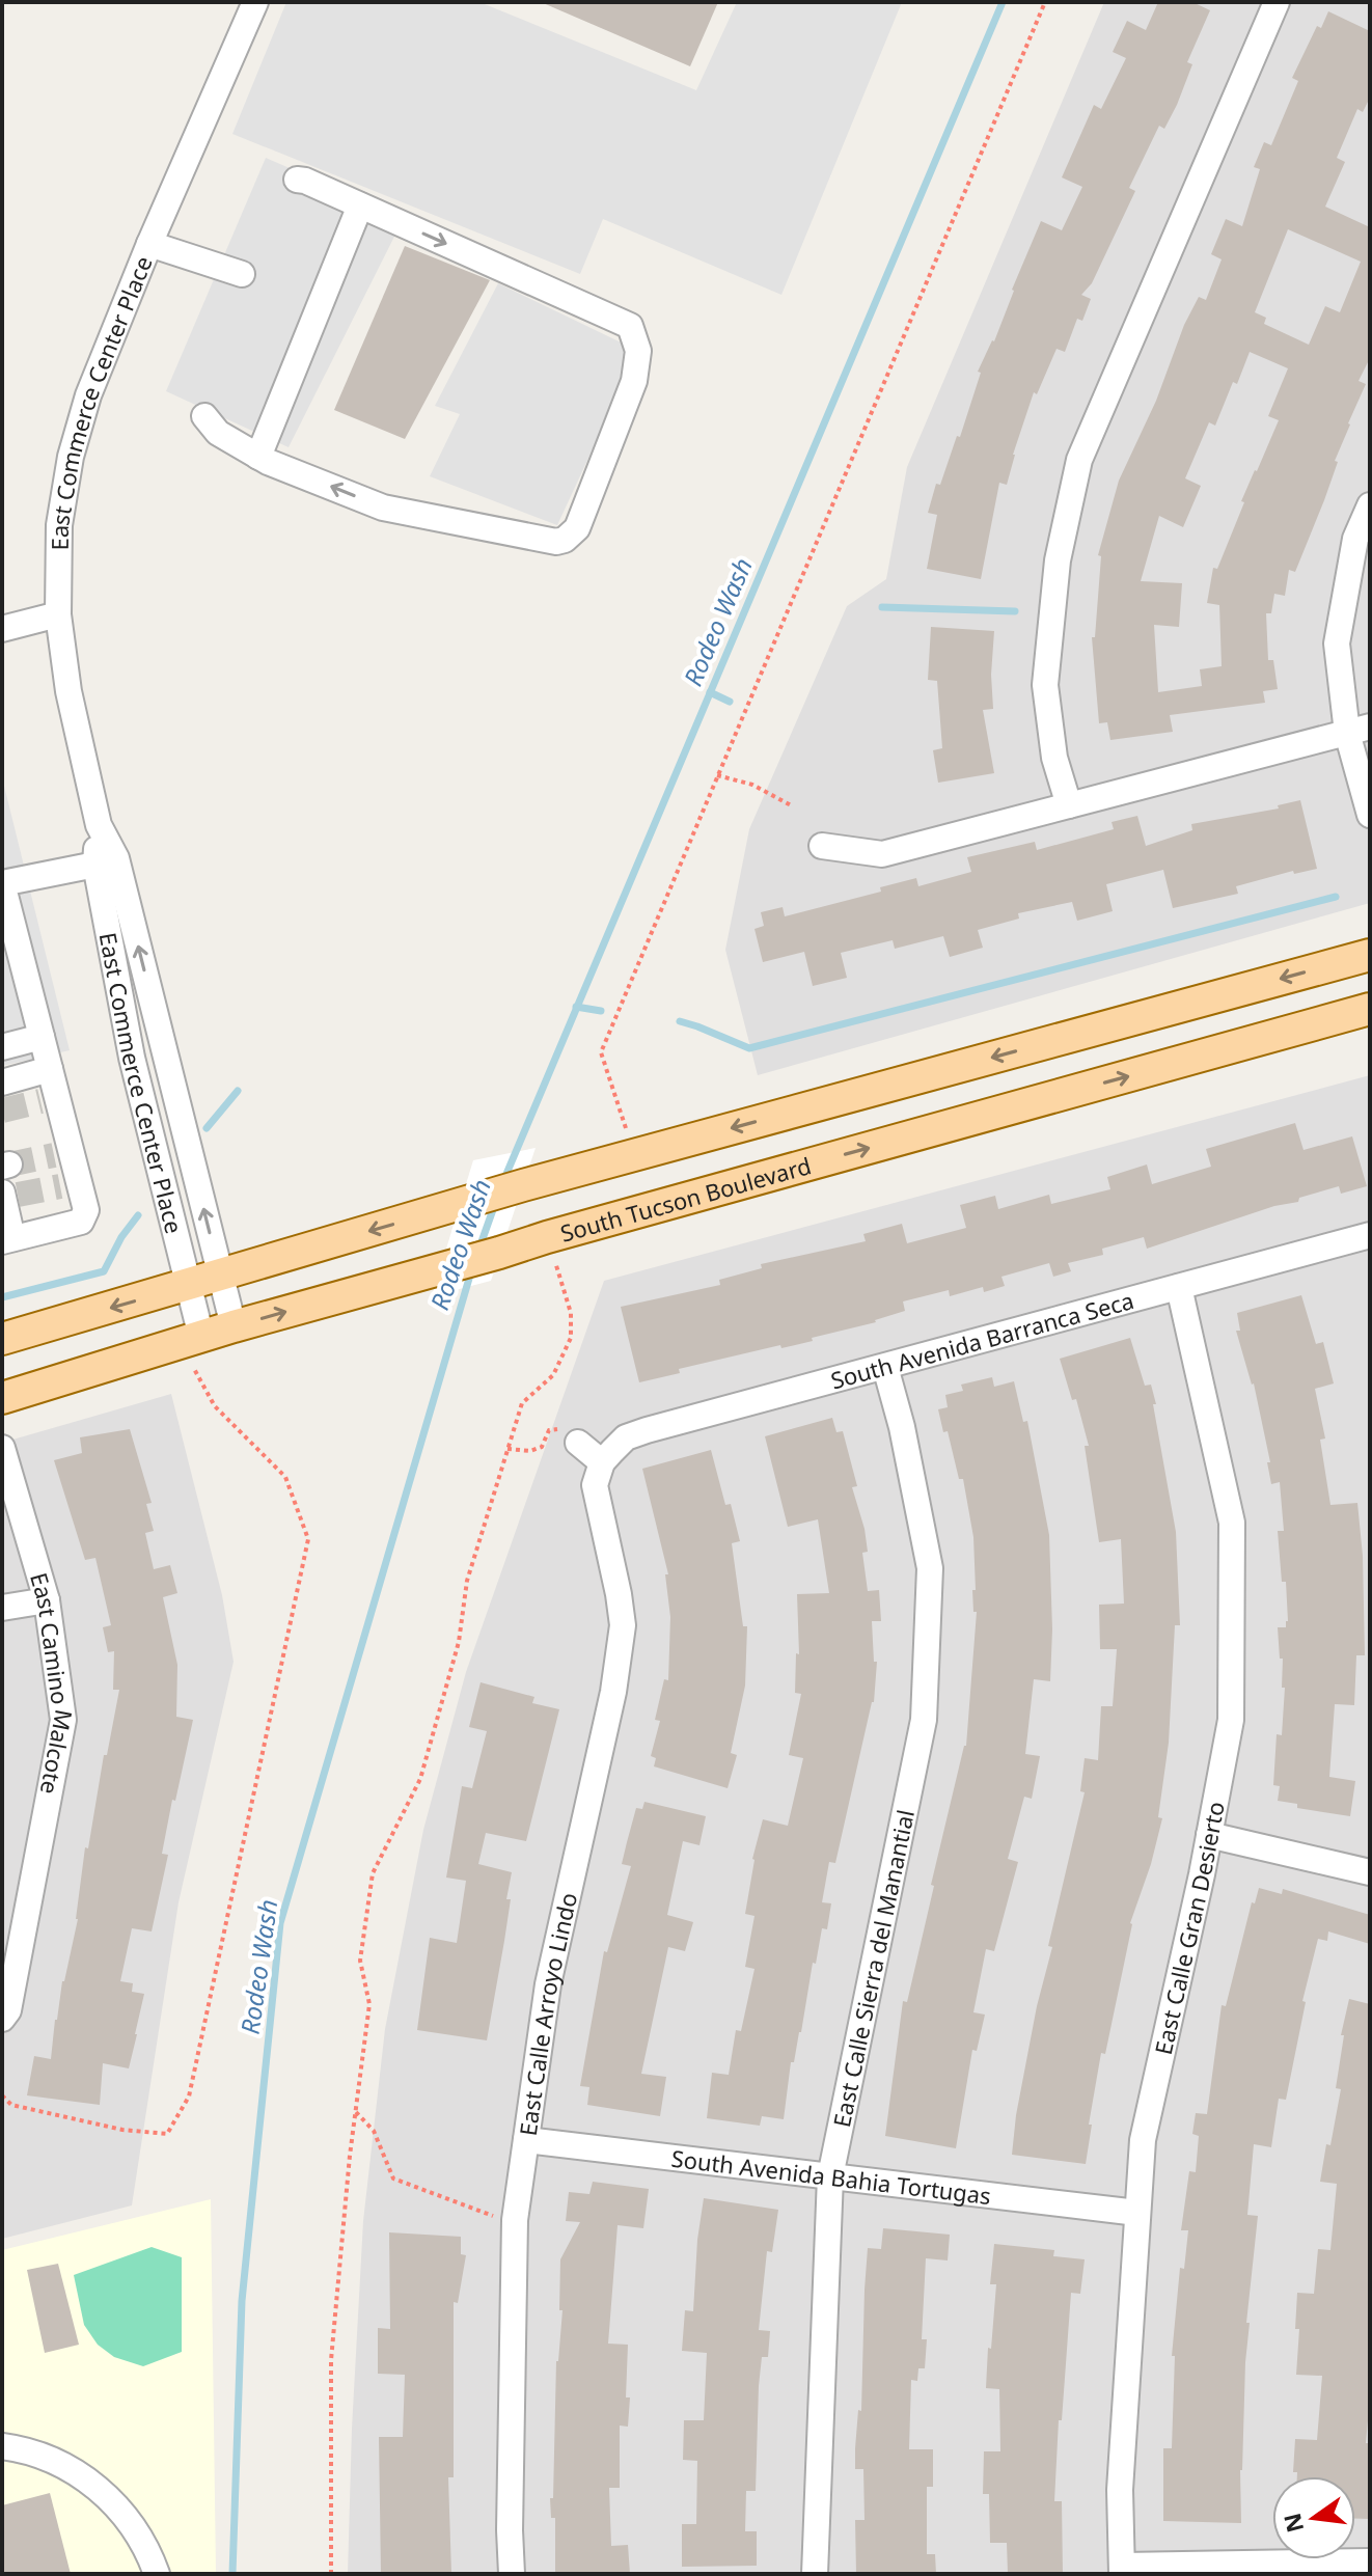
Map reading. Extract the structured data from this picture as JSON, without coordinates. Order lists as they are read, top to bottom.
{
  "streets": {
    "main road": ["South Tucson Boulevard"],
    "street": [
      "East Commerce Center Place",
      "South Avenida Barranca Seca",
      "East Camino Malcote",
      "East Calle Gran Desierto",
      "East Calle Sierra del Manantial",
      "East Calle Arroyo Lindo",
      "South Avenida Bahia Tortugas"
    ]
  },
  "crossings": [
    ["East Commerce Center Place", "South Tucson Boulevard"],
    ["South Avenida Barranca Seca", "East Calle Gran Desierto"],
    ["South Avenida Barranca Seca", "East Calle Sierra del Manantial"],
    ["South Avenida Barranca Seca", "East Calle Arroyo Lindo"],
    ["East Calle Gran Desierto", "South Avenida Bahia Tortugas"],
    ["East Calle Sierra del Manantial", "South Avenida Bahia Tortugas"],
    ["East Calle Arroyo Lindo", "South Avenida Bahia Tortugas"]
  ],
  "water": ["Rodeo Wash"],
  "north": "left"
}
